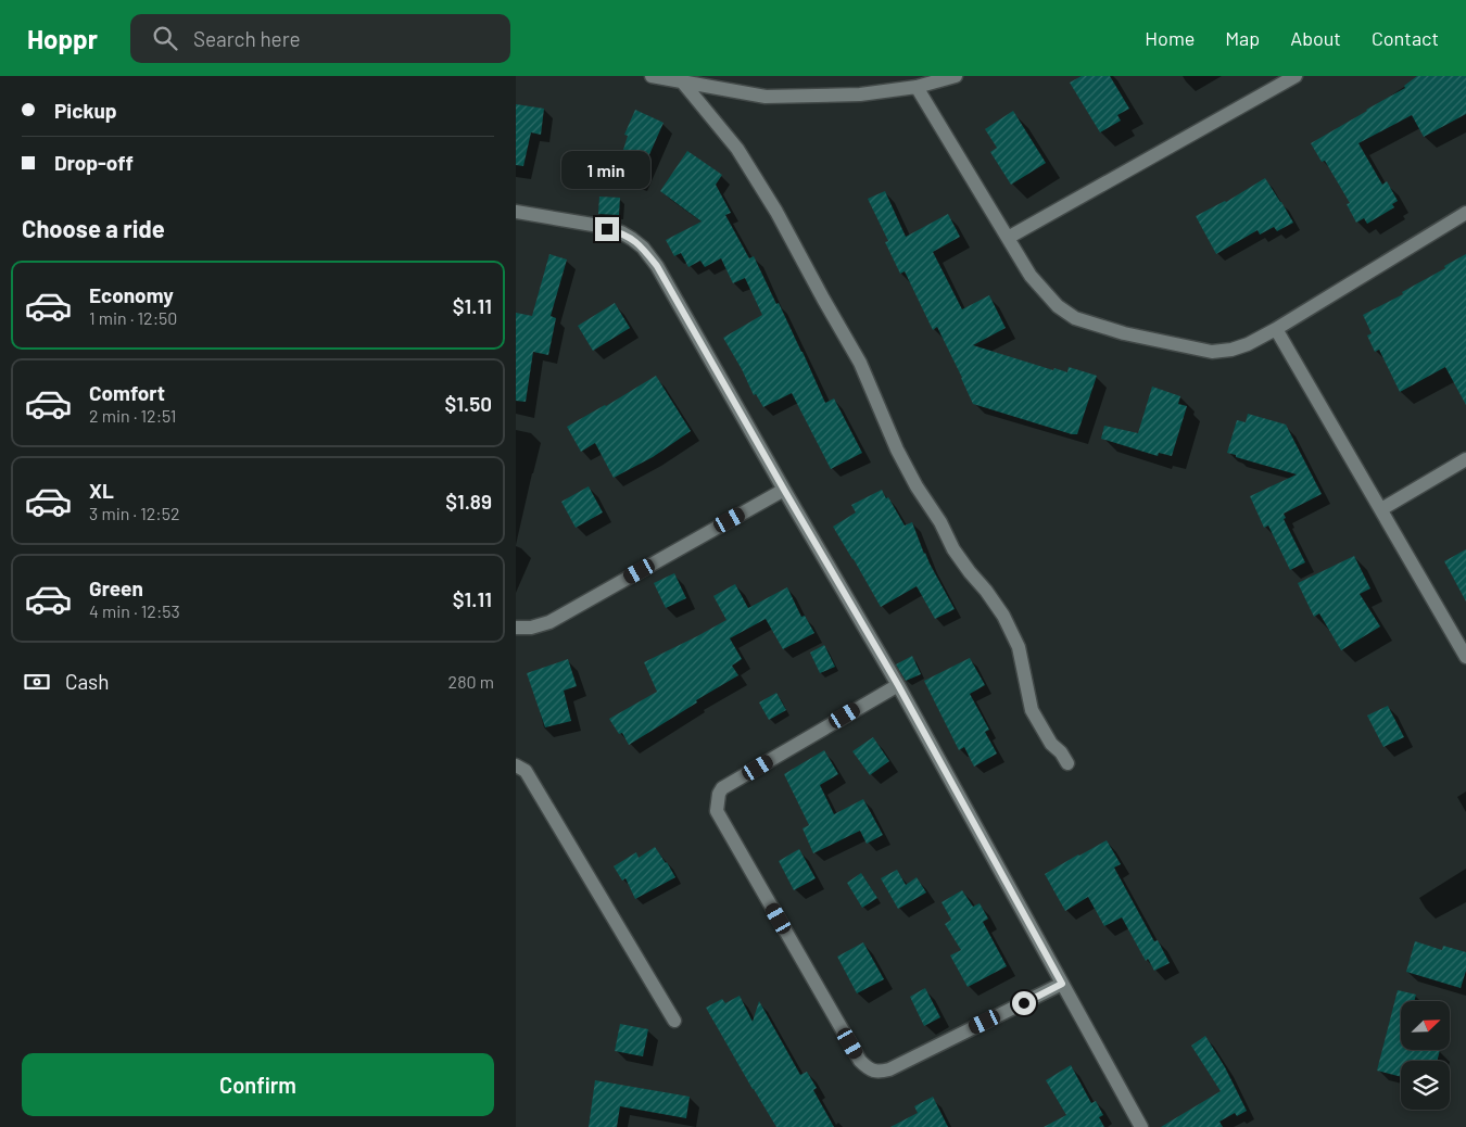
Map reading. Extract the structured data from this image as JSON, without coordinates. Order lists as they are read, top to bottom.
{
  "north": "top right",
  "page": {
    "header": "Hoppr",
    "search": "Search here",
    "nav": [
      "Home",
      "Map",
      "About",
      "Contact"
    ],
    "banner": ["Pickup", "Drop-off"],
    "bubble": "1 min",
    "heading": "Choose a ride",
    "list": [
      {
        "name": "Economy",
        "note": "1 min · 12:50",
        "value": "$1.11"
      },
      {
        "name": "Comfort",
        "note": "2 min · 12:51",
        "value": "$1.50"
      },
      {
        "name": "XL",
        "note": "3 min · 12:52",
        "value": "$1.89"
      },
      {
        "name": "Green",
        "note": "4 min · 12:53",
        "value": "$1.11"
      }
    ],
    "pay": ["Cash", "280 m"],
    "buttons": "Confirm"
  }
}
